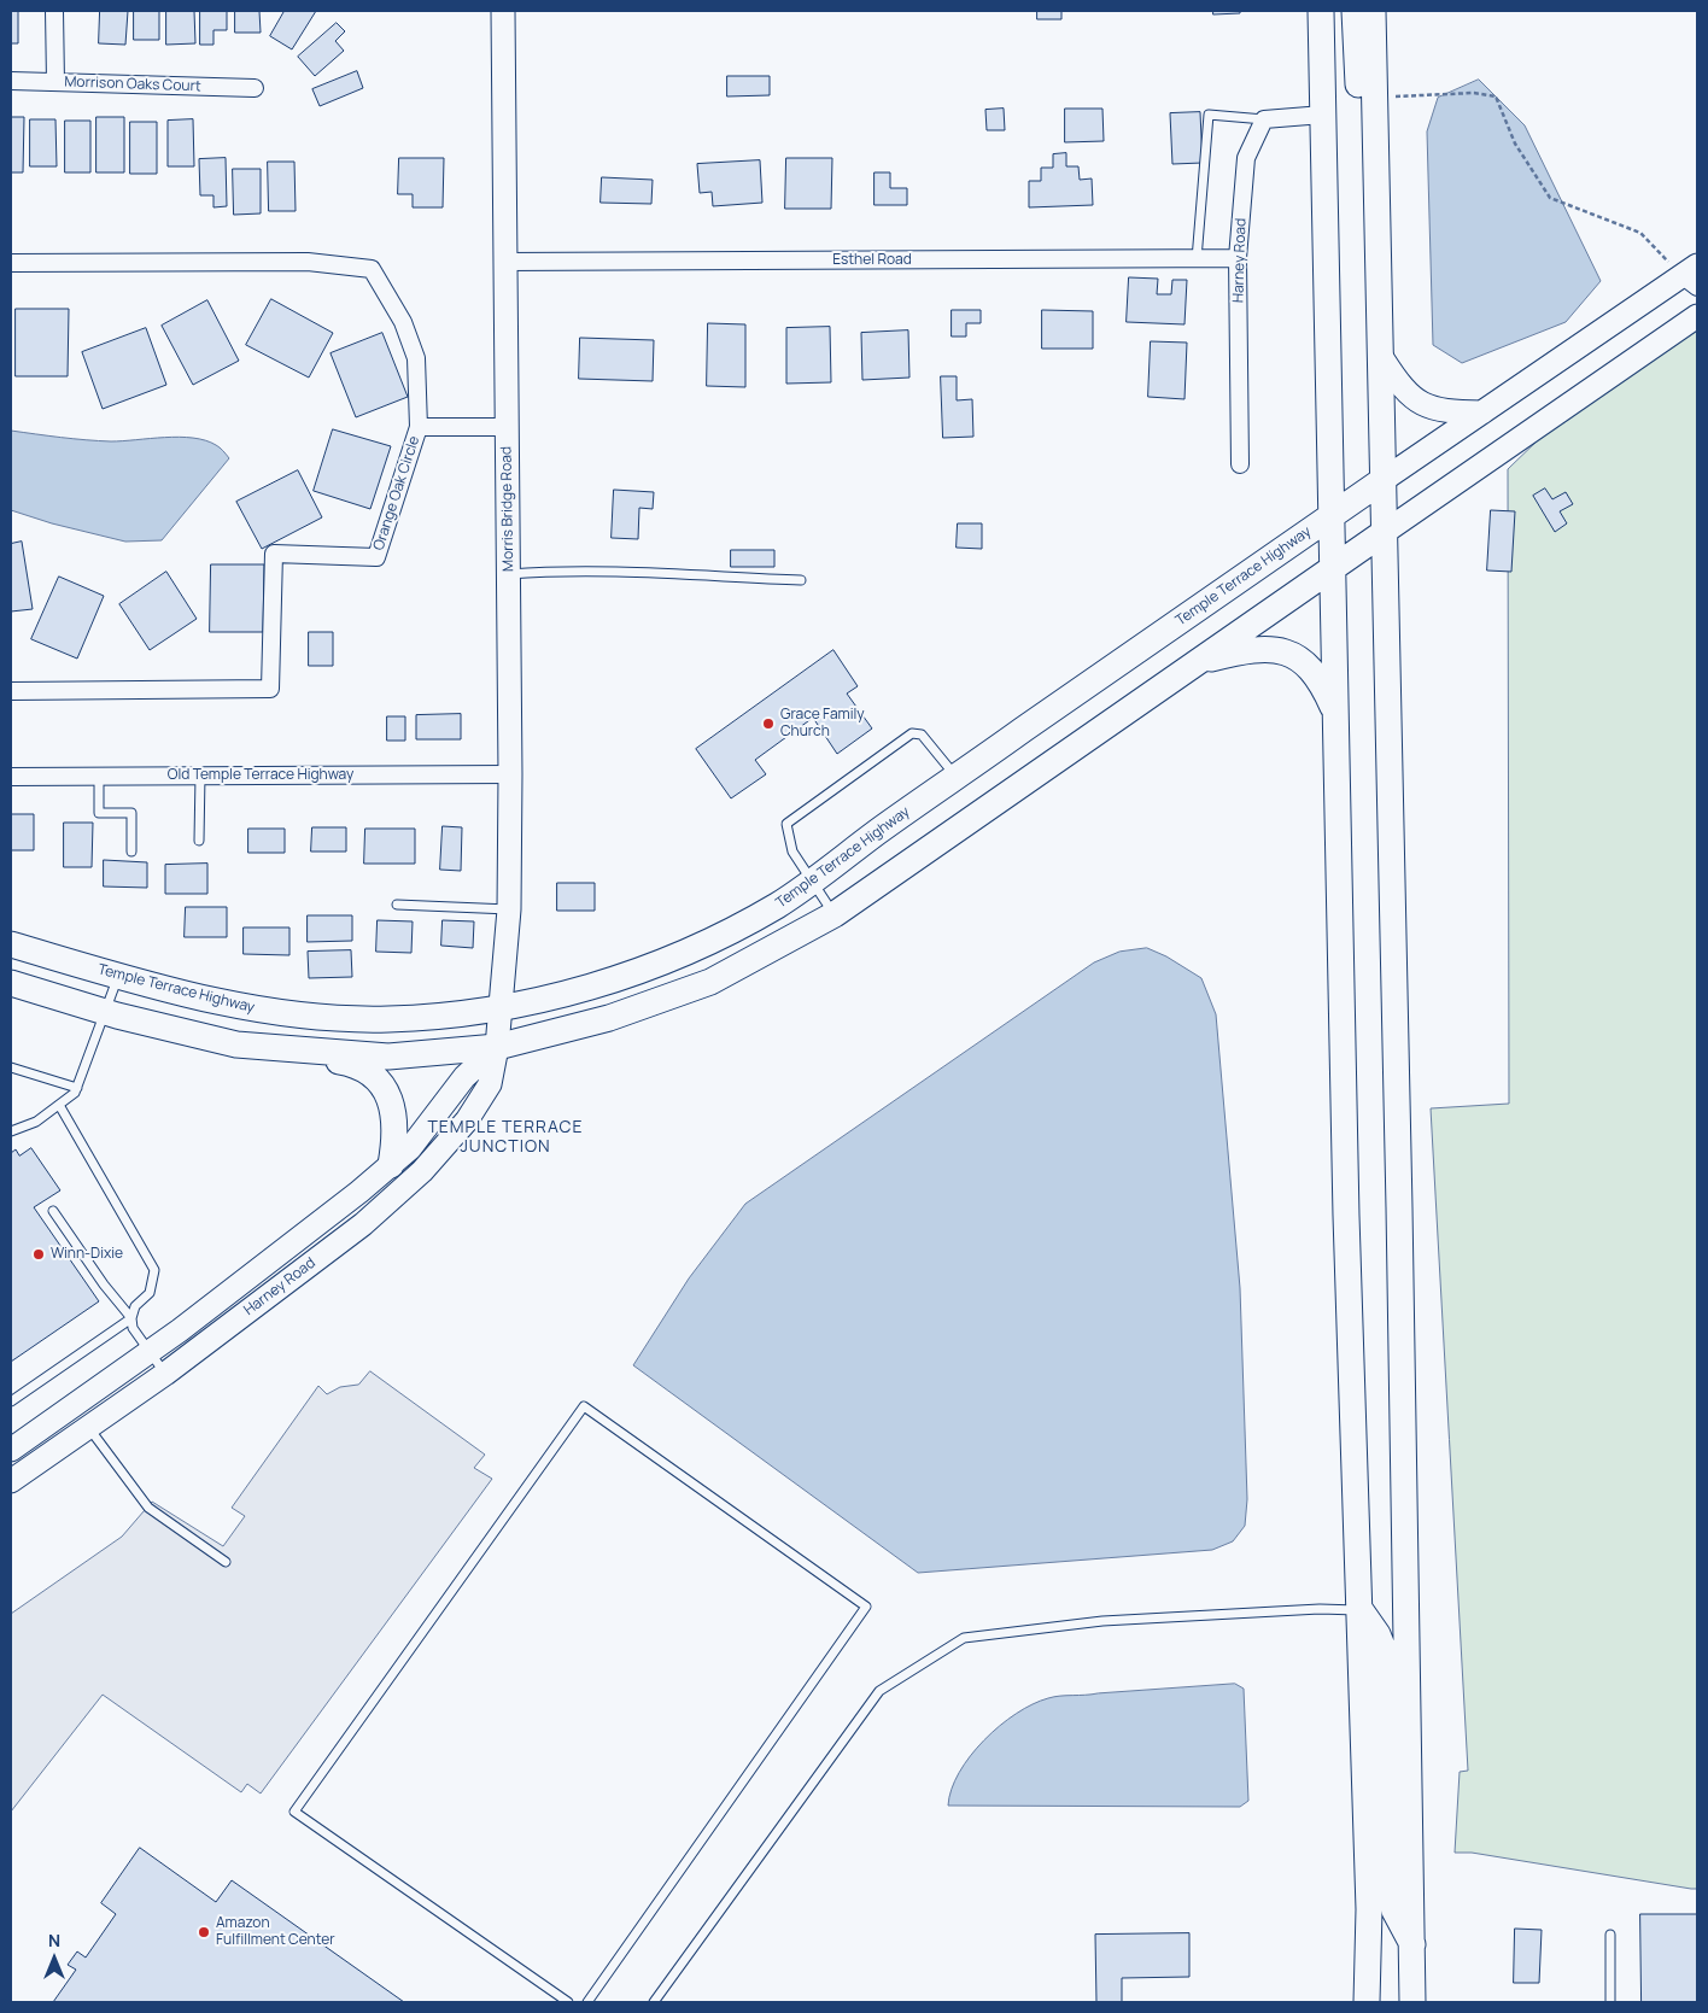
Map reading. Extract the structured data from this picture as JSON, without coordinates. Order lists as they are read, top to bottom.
{
  "streets": {
    "main road": ["Temple Terrace Highway"],
    "street": [
      "Morrison Oaks Court",
      "Esthel Road",
      "Harney Road",
      "Orange Oak Circle",
      "Morris Bridge Road",
      "Old Temple Terrace Highway"
    ]
  },
  "crossings": [
    ["Esthel Road", "Harney Road"],
    ["Esthel Road", "Morris Bridge Road"],
    ["Harney Road", "Morris Bridge Road"],
    ["Harney Road", "Temple Terrace Highway"],
    ["Morris Bridge Road", "Temple Terrace Highway"],
    ["Morris Bridge Road", "Old Temple Terrace Highway"]
  ],
  "districts": ["TEMPLE TERRACE JUNCTION"],
  "places": ["Grace Family Church", "Winn-Dixie", "Amazon Fulfillment Center"],
  "north": "top"
}
